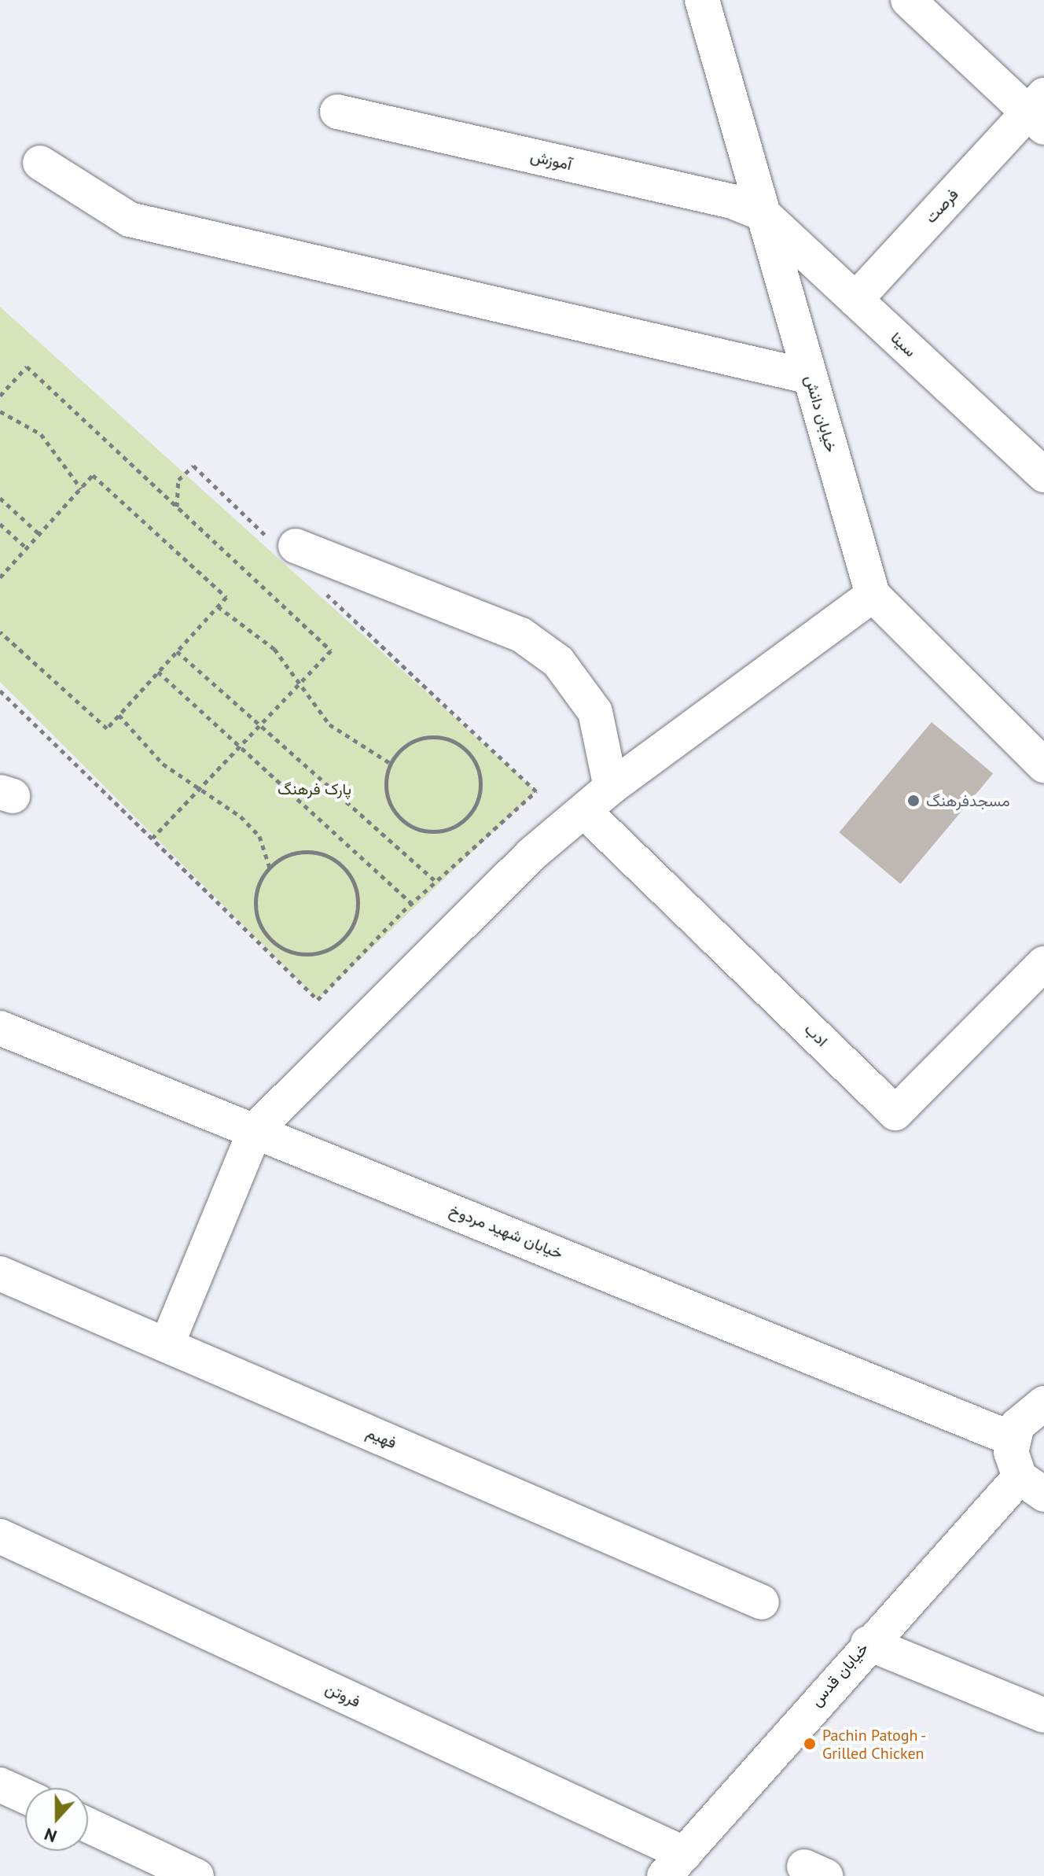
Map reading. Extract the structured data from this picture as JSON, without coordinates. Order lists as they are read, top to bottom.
{
  "streets": {
    "street": [
      "آموزش",
      "فرصت",
      "سینا",
      "خیابان دانش",
      "ادب",
      "خیابان شهید مردوخ",
      "فهیم",
      "خیابان قدس",
      "فروتن"
    ]
  },
  "crossings": [
    ["آموزش", "سینا"],
    ["آموزش", "خیابان دانش"],
    ["فرصت", "سینا"],
    ["سینا", "خیابان دانش"],
    ["خیابان قدس", "فروتن"]
  ],
  "parks": ["پارک فرهنگ"],
  "places": ["مسجدفرهنگ", "Pachin Patogh - Grilled Chicken"],
  "north": "bottom"
}
